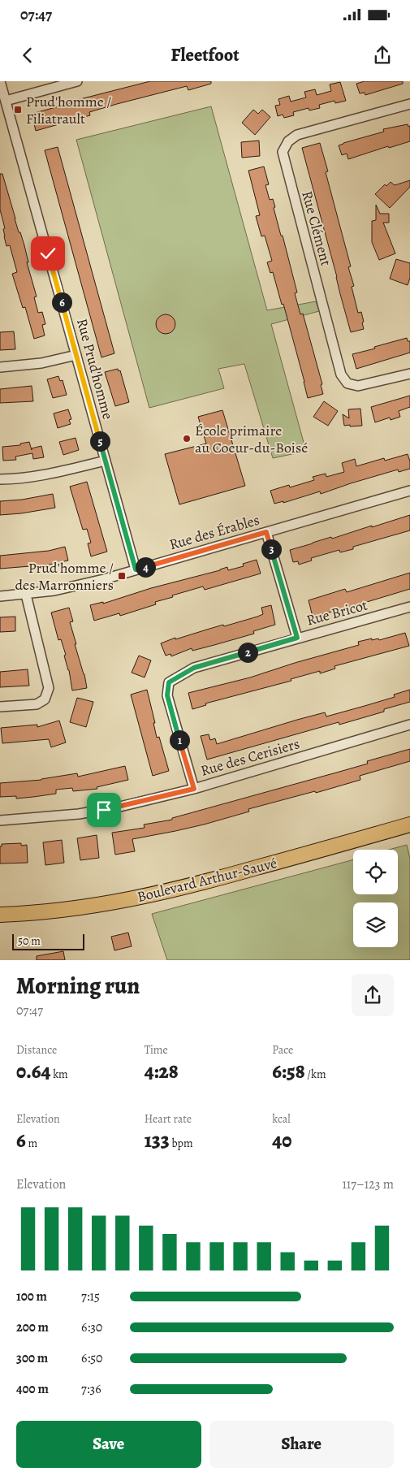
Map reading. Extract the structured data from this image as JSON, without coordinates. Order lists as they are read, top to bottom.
{
  "streets": {
    "main road": ["Boulevard Arthur-Sauvé"],
    "street": [
      "Rue Clément",
      "Rue Prud'homme",
      "Rue des Érables",
      "Rue Bricot",
      "Rue des Cerisiers"
    ]
  },
  "crossings": [
    ["Rue Prud'homme", "Rue des Érables"],
    ["Rue Bricot", "Rue des Cerisiers"]
  ],
  "places": {
    "transit": ["Prud'homme / Filiatrault", "Prud'homme / des Marronniers"],
    "other": ["École primaire au Coeur‑du‑Boisé"]
  },
  "scale_bar": "50 m",
  "page": {
    "status": "07:47",
    "header": "Fleetfoot",
    "pins": [
      "6",
      "5",
      "3",
      "4",
      "2",
      "1"
    ],
    "scale": "50 m",
    "heading": ["Morning run", "07:47"],
    "stats": [
      ["Distance", "0.64 km"],
      ["Time", "4:28"],
      ["Pace", "6:58 /km"],
      ["Elevation", "6 m"],
      ["Heart rate", "133 bpm"],
      ["kcal", "40"]
    ],
    "chart": ["Elevation", "117–123 m"],
    "list": [
      {
        "name": "100 m",
        "note": "7:15"
      },
      {
        "name": "200 m",
        "note": "6:30"
      },
      {
        "name": "300 m",
        "note": "6:50"
      },
      {
        "name": "400 m",
        "note": "7:36"
      }
    ],
    "buttons": ["Save", "Share"]
  }
}
